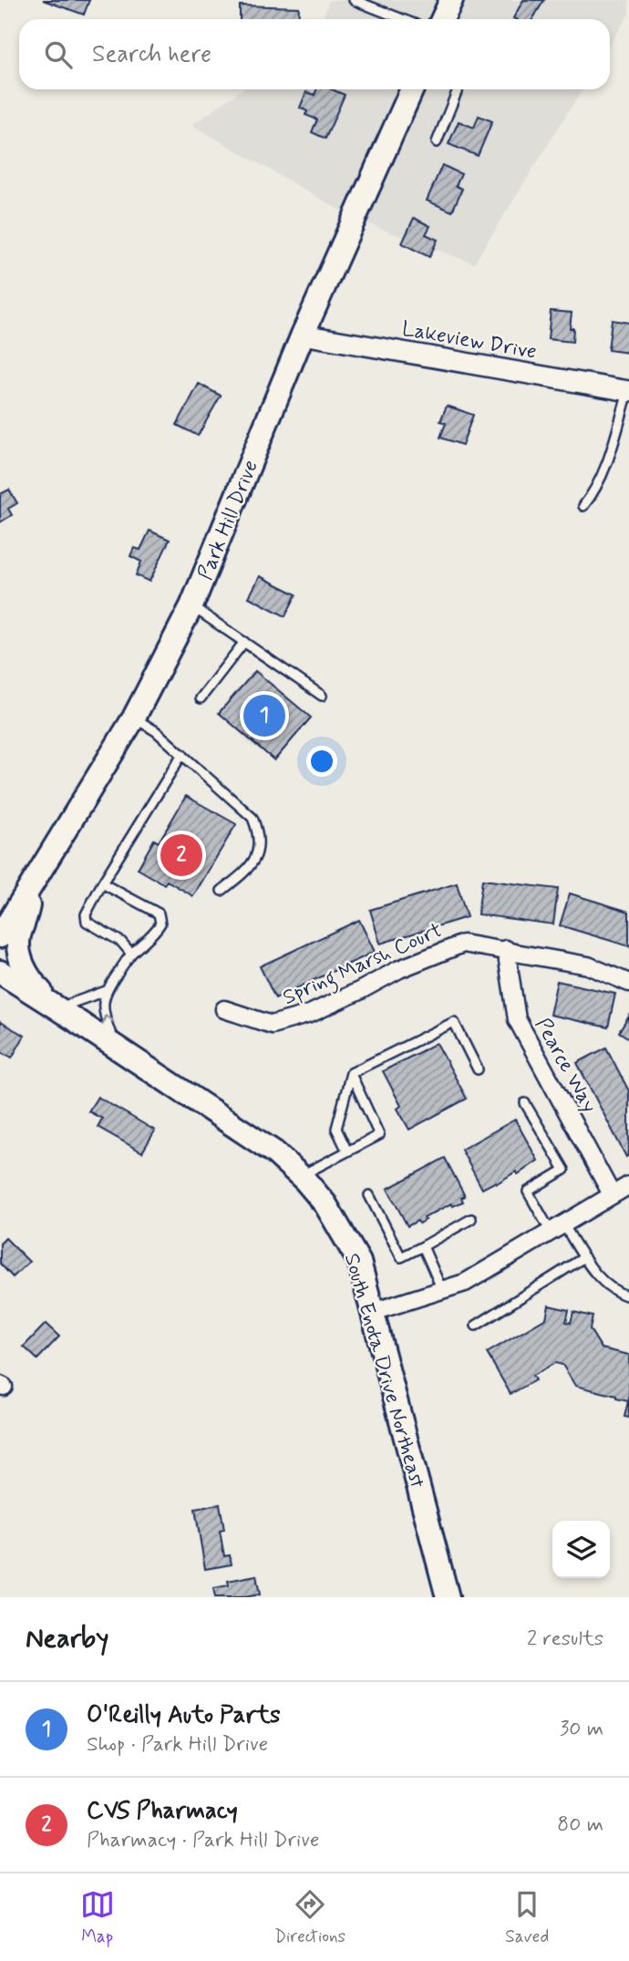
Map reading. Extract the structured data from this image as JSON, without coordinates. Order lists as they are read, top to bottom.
{
  "streets": {
    "main road": ["Park Hill Drive", "South Enota Drive Northeast"],
    "street": ["Lakeview Drive", "Spring Marsh Court", "Pearce Way"]
  },
  "crossings": [
    ["Lakeview Drive", "Park Hill Drive"],
    ["Spring Marsh Court", "Pearce Way"]
  ],
  "page": {
    "search": "Search here",
    "pins": ["1", "2"],
    "heading": ["Nearby", "2 results"],
    "list": [
      {
        "mark": "1",
        "name": "O'Reilly Auto Parts",
        "note": "Shop · Park Hill Drive",
        "value": "30 m"
      },
      {
        "mark": "2",
        "name": "CVS Pharmacy",
        "note": "Pharmacy · Park Hill Drive",
        "value": "80 m"
      }
    ],
    "nav": ["Map", "Directions", "Saved"]
  }
}
